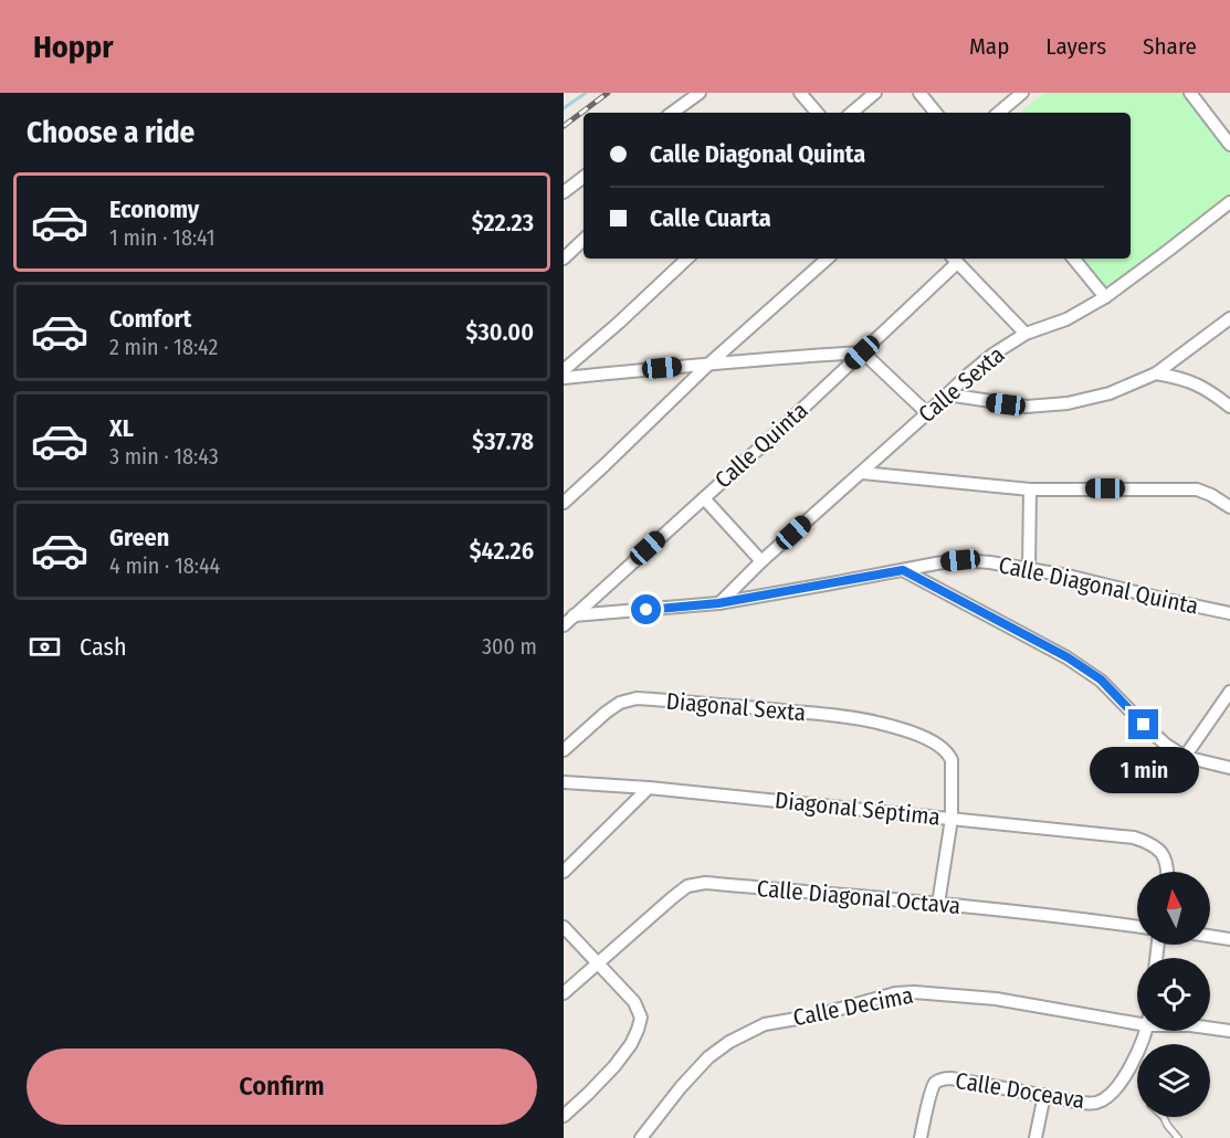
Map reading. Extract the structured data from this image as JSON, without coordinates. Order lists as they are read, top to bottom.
{
  "streets": {
    "street": [
      "Calle Sexta",
      "Calle Quinta",
      "Calle Diagonal Quinta",
      "Diagonal Sexta",
      "Diagonal Séptima",
      "Calle Diagonal Octava",
      "Calle Decima",
      "Calle Doceava"
    ]
  },
  "crossings": [
    ["Calle Sexta", "Calle Diagonal Quinta"],
    ["Calle Quinta", "Calle Diagonal Quinta"],
    ["Diagonal Sexta", "Diagonal Séptima"]
  ],
  "north": "top",
  "page": {
    "header": "Hoppr",
    "nav": ["Map", "Layers", "Share"],
    "heading": "Choose a ride",
    "banner": ["Calle Diagonal Quinta", "Calle Cuarta"],
    "list": [
      {
        "name": "Economy",
        "note": "1 min · 18:41",
        "value": "$22.23"
      },
      {
        "name": "Comfort",
        "note": "2 min · 18:42",
        "value": "$30.00"
      },
      {
        "name": "XL",
        "note": "3 min · 18:43",
        "value": "$37.78"
      },
      {
        "name": "Green",
        "note": "4 min · 18:44",
        "value": "$42.26"
      }
    ],
    "pay": ["Cash", "300 m"],
    "bubble": "1 min",
    "buttons": "Confirm"
  }
}
